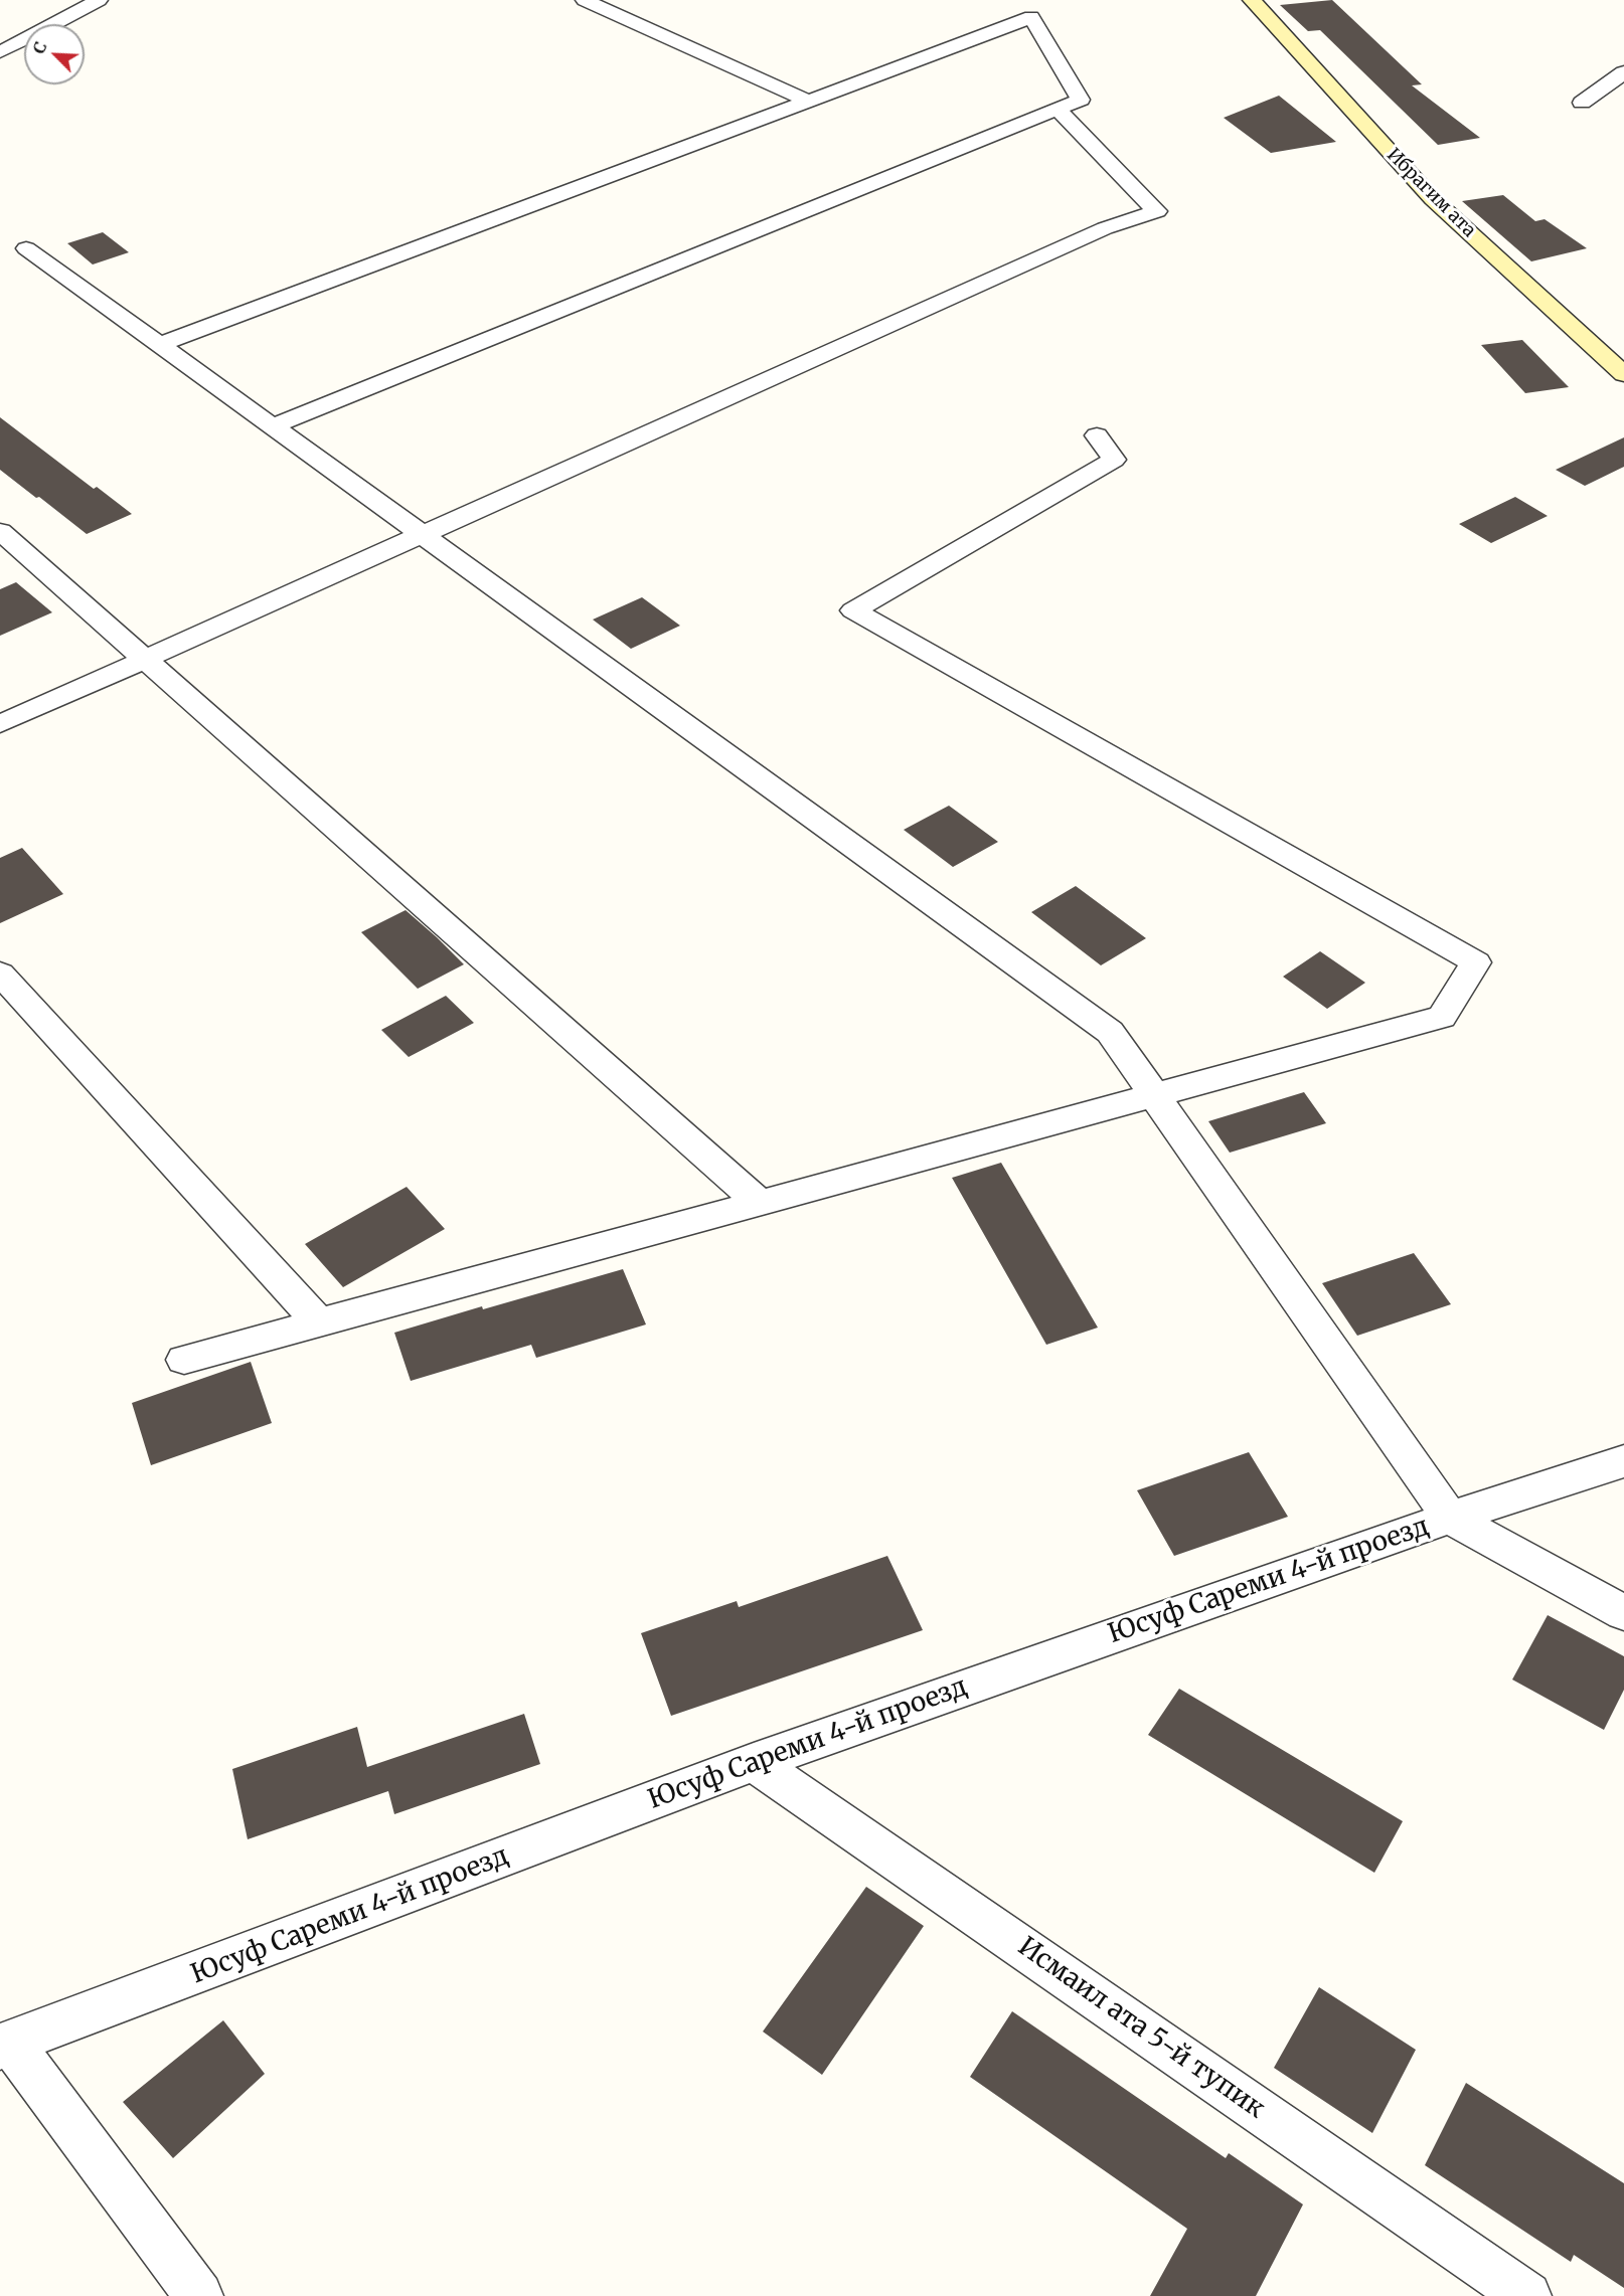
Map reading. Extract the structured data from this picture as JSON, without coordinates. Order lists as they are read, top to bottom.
{
  "streets": {
    "street": ["Ибрагим ата", "Юсуф Сареми 4-й проезд", "Исмаил ата 5-й тупик"]
  },
  "crossings": [
    ["Юсуф Сареми 4-й проезд", "Исмаил ата 5-й тупик"]
  ],
  "north": "top left"
}
